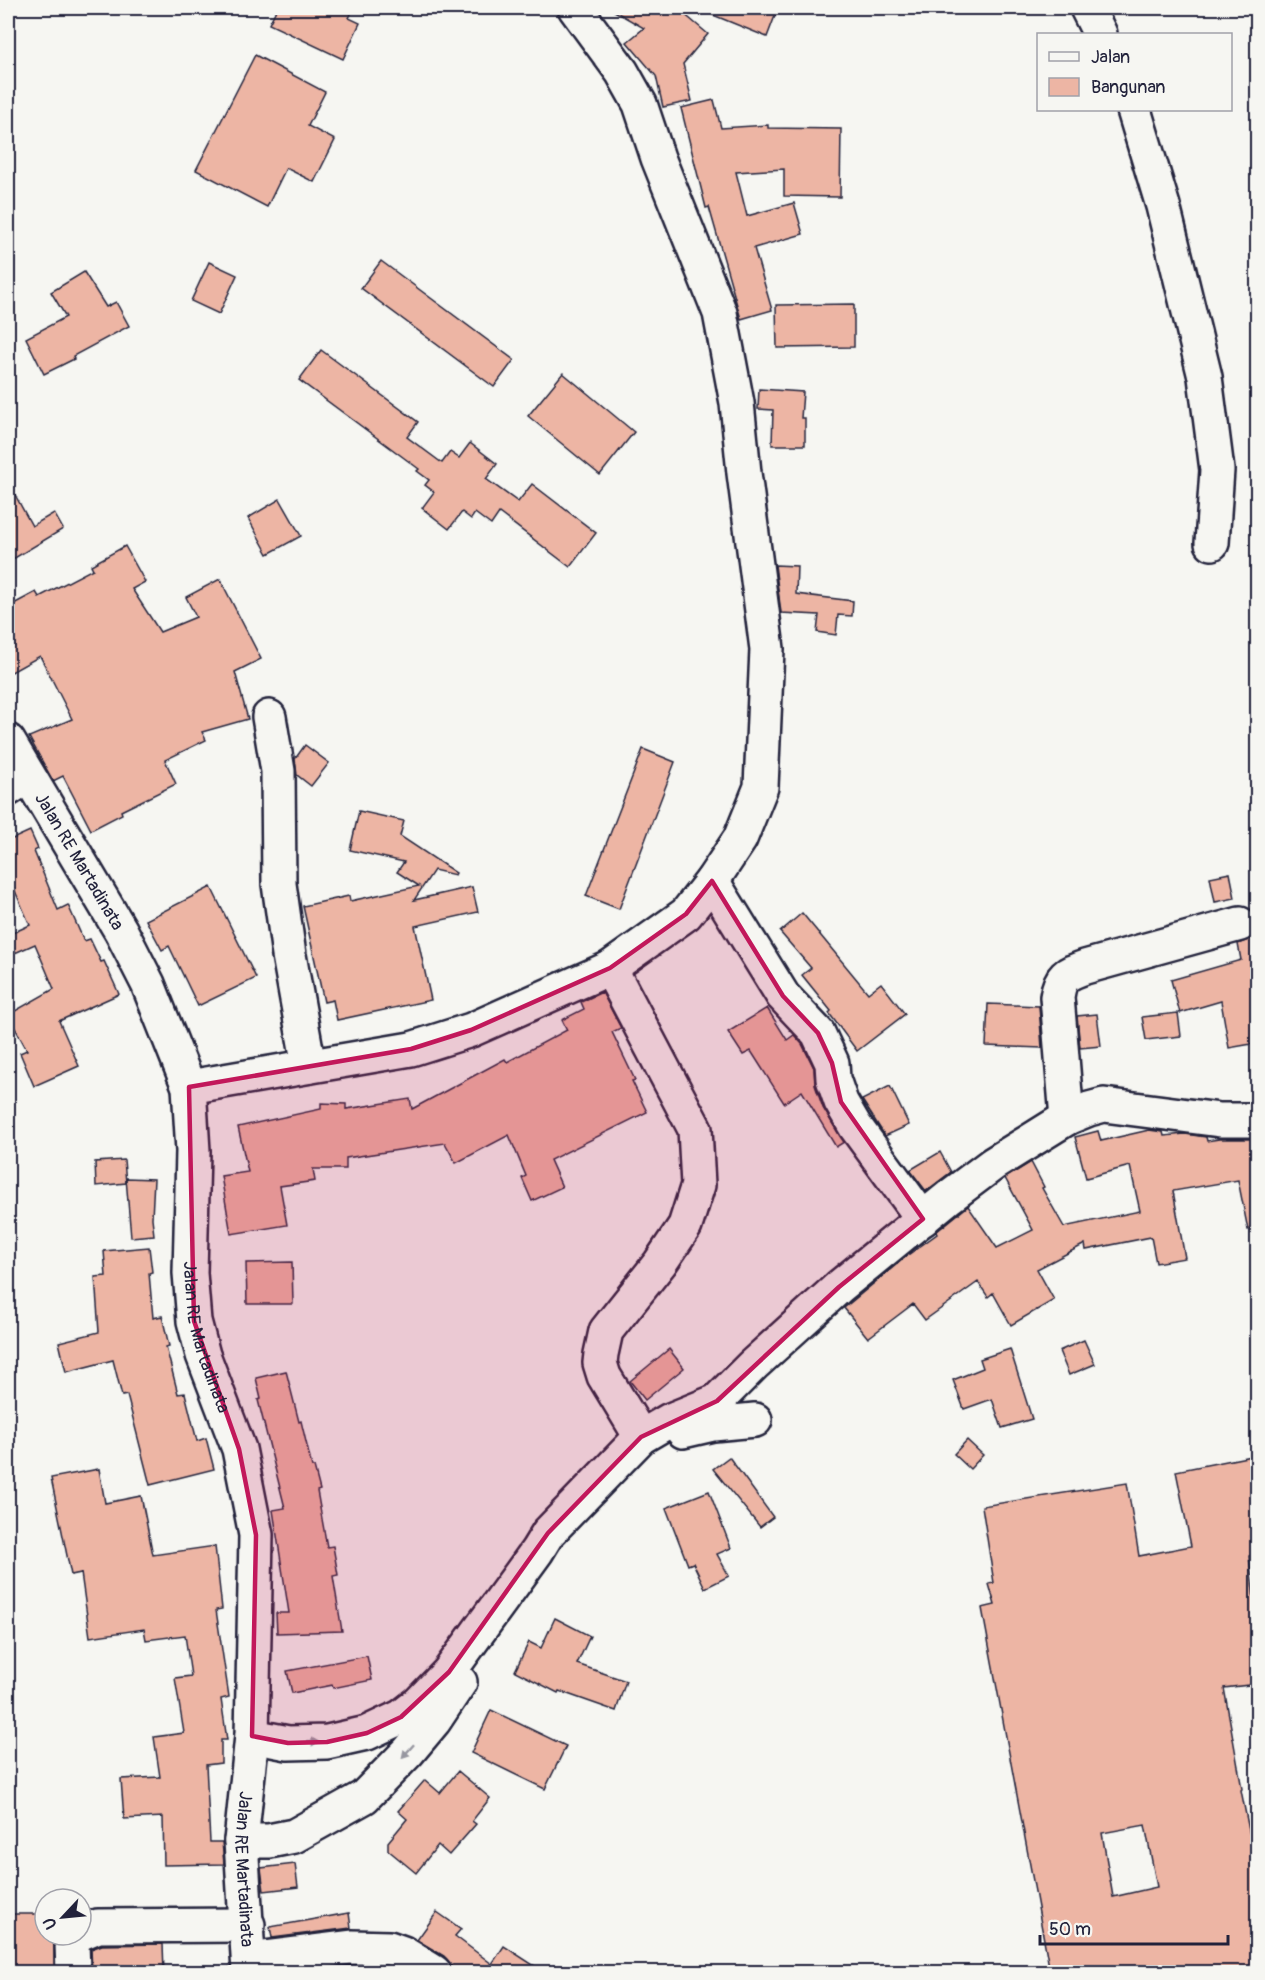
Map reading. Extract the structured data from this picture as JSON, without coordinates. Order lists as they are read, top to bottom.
{
  "streets": {
    "main road": ["Jalan RE Martadinata"]
  },
  "legend": ["Jalan", "Bangunan"],
  "scale_bar": "50 m",
  "north": "bottom left"
}
